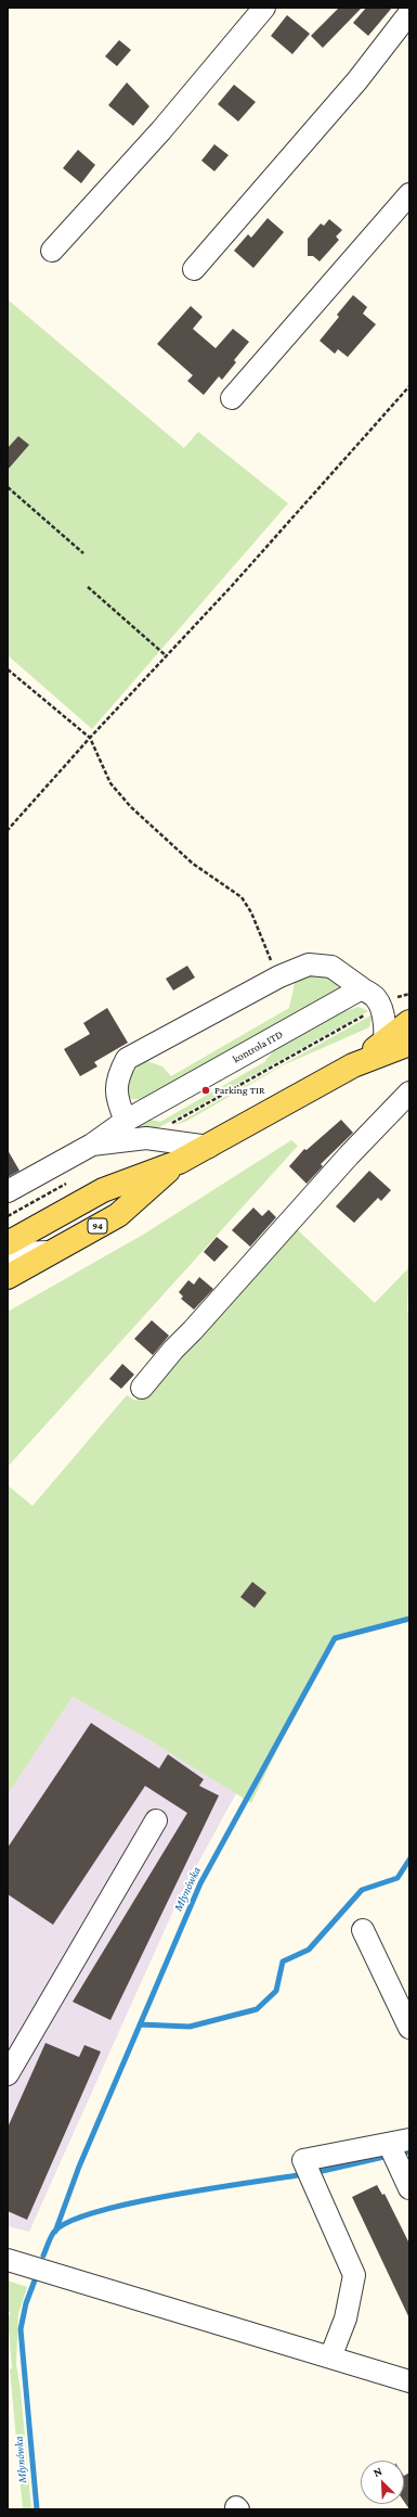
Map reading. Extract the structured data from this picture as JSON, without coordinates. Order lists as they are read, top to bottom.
{
  "streets": {
    "main road": ["94"],
    "street": ["kontrola ITD"]
  },
  "water": ["Młynówka"],
  "places": ["Parking TIR"],
  "north": "top left"
}
